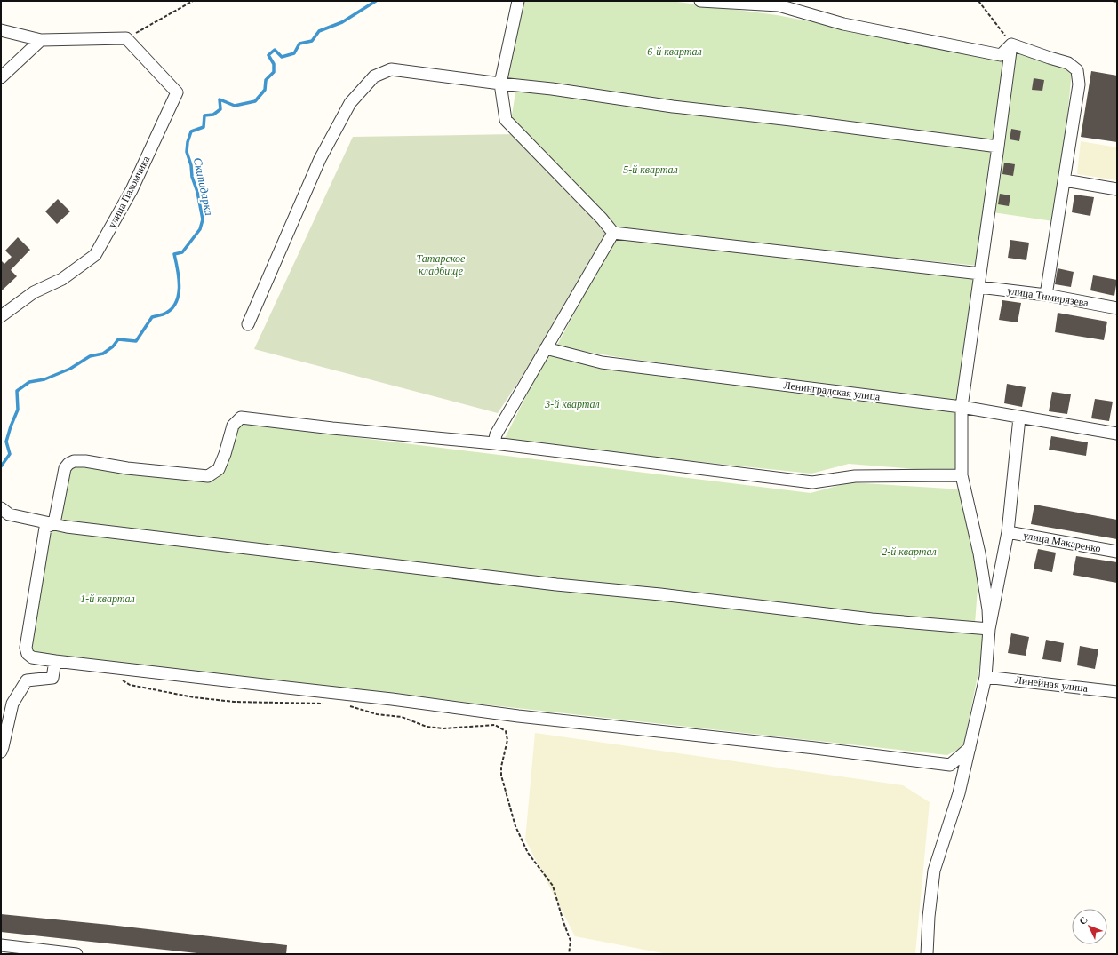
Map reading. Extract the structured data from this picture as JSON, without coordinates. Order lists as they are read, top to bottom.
{
  "streets": {
    "street": [
      "улица Пахомчика",
      "улица Тимирязева",
      "Ленинградская улица",
      "улица Макаренко",
      "Линейная улица"
    ]
  },
  "water": ["Скипидарка"],
  "parks": [
    "6-й квартал",
    "5-й квартал",
    "Татарское кладбище",
    "3-й квартал",
    "2-й квартал",
    "1-й квартал"
  ],
  "north": "top left"
}
